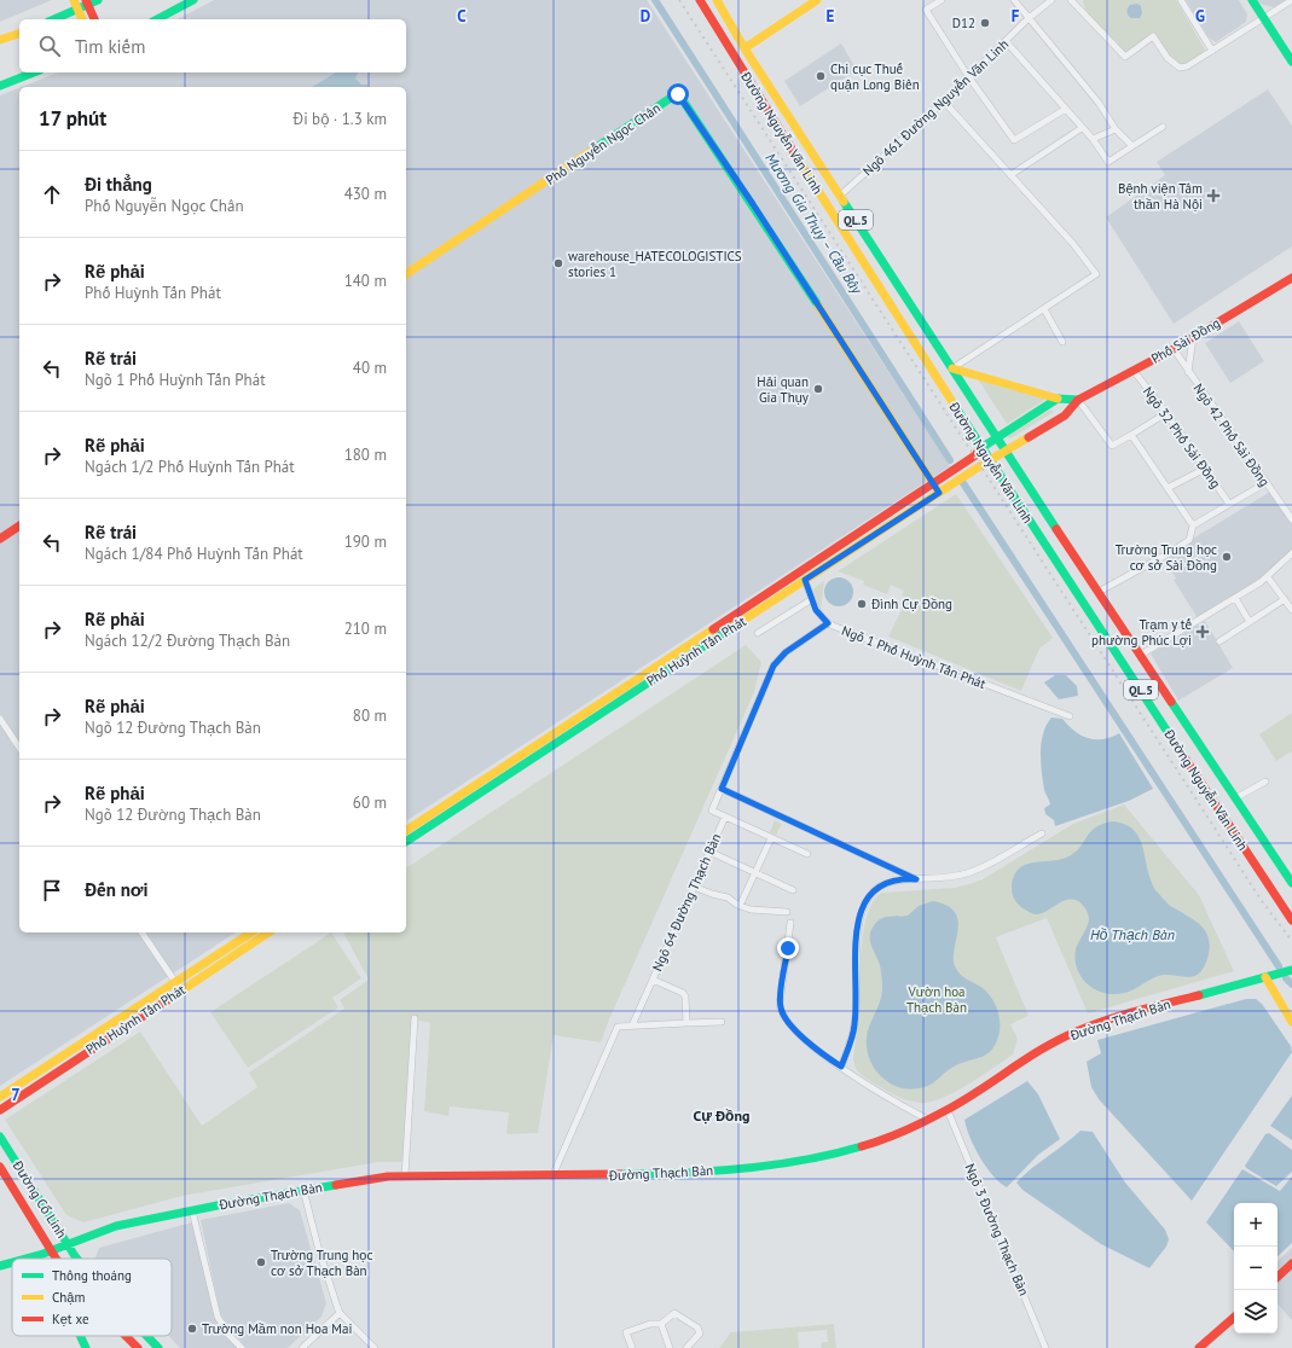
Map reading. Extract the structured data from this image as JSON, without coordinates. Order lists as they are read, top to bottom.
{
  "streets": {
    "main road": [
      "Đường Nguyễn Văn Linh",
      "Phố Nguyễn Ngọc Chân",
      "QL.5",
      "Phố Sài Đồng",
      "Phố Huỳnh Tấn Phát",
      "Đường Thạch Bàn",
      "Đường Cổ Linh"
    ],
    "street": [
      "Ngõ 461 Đường Nguyễn Văn Linh",
      "Ngõ 42 Phố Sài Đồng",
      "Ngõ 32 Phố Sài Đồng",
      "Ngõ 1 Phố Huỳnh Tấn Phát",
      "Ngõ 64 Đường Thạch Bàn",
      "Ngõ 3 Đường Thạch Bàn"
    ]
  },
  "crossings": [
    ["Ngõ 461 Đường Nguyễn Văn Linh", "Đường Nguyễn Văn Linh"],
    ["Đường Nguyễn Văn Linh", "Phố Sài Đồng"],
    ["Đường Nguyễn Văn Linh", "Phố Huỳnh Tấn Phát"],
    ["Phố Nguyễn Ngọc Chân", "Phố Huỳnh Tấn Phát"],
    ["Phố Sài Đồng", "Ngõ 42 Phố Sài Đồng"],
    ["Phố Sài Đồng", "Ngõ 32 Phố Sài Đồng"],
    ["Phố Sài Đồng", "Phố Huỳnh Tấn Phát"],
    ["Phố Huỳnh Tấn Phát", "Ngõ 1 Phố Huỳnh Tấn Phát"],
    ["Đường Thạch Bàn", "Đường Cổ Linh"],
    ["Đường Thạch Bàn", "Ngõ 3 Đường Thạch Bàn"]
  ],
  "districts": ["Cự Đồng"],
  "water": ["Mương Gia Thụy – Cầu Bây", "Hồ Thạch Bàn"],
  "parks": ["Vườn hoa Thạch Bàn"],
  "places": {
    "other": [
      "D12",
      "Chi cục Thuế quận Long Biên",
      "warehouse_HATECOLOGISTICS stories 1",
      "Hải quan Gia Thụy",
      "Trường Trung học cơ sở Sài Đồng",
      "Đình Cự Đồng",
      "Trường Trung học cơ sở Thạch Bàn",
      "Trường Mầm non Hoa Mai"
    ],
    "health": ["Bệnh viện Tâm thần Hà Nội", "Trạm y tế phường Phúc Lợi"]
  },
  "legend": ["Thông thoáng", "Chậm", "Kẹt xe"],
  "page": {
    "search": "Tìm kiếm",
    "heading": ["17 phút", "Đi bộ · 1.3 km"],
    "list": [
      ["Đi thẳng", "Phố Nguyễn Ngọc Chân", "430 m"],
      ["Rẽ phải", "Phố Huỳnh Tấn Phát", "140 m"],
      ["Rẽ trái", "Ngõ 1 Phố Huỳnh Tấn Phát", "40 m"],
      ["Rẽ phải", "Ngách 1/2 Phố Huỳnh Tấn Phát", "180 m"],
      ["Rẽ trái", "Ngách 1/84 Phố Huỳnh Tấn Phát", "190 m"],
      ["Rẽ phải", "Ngách 12/2 Đường Thạch Bàn", "210 m"],
      ["Rẽ phải", "Ngõ 12 Đường Thạch Bàn", "80 m"],
      ["Rẽ phải", "Ngõ 12 Đường Thạch Bàn", "60 m"],
      "Đến nơi"
    ],
    "map_buttons": ["+", "−"]
  },
  "grid": {
    "columns": [
      "C",
      "D",
      "E",
      "F",
      "G"
    ],
    "rows": ["7"]
  }
}
